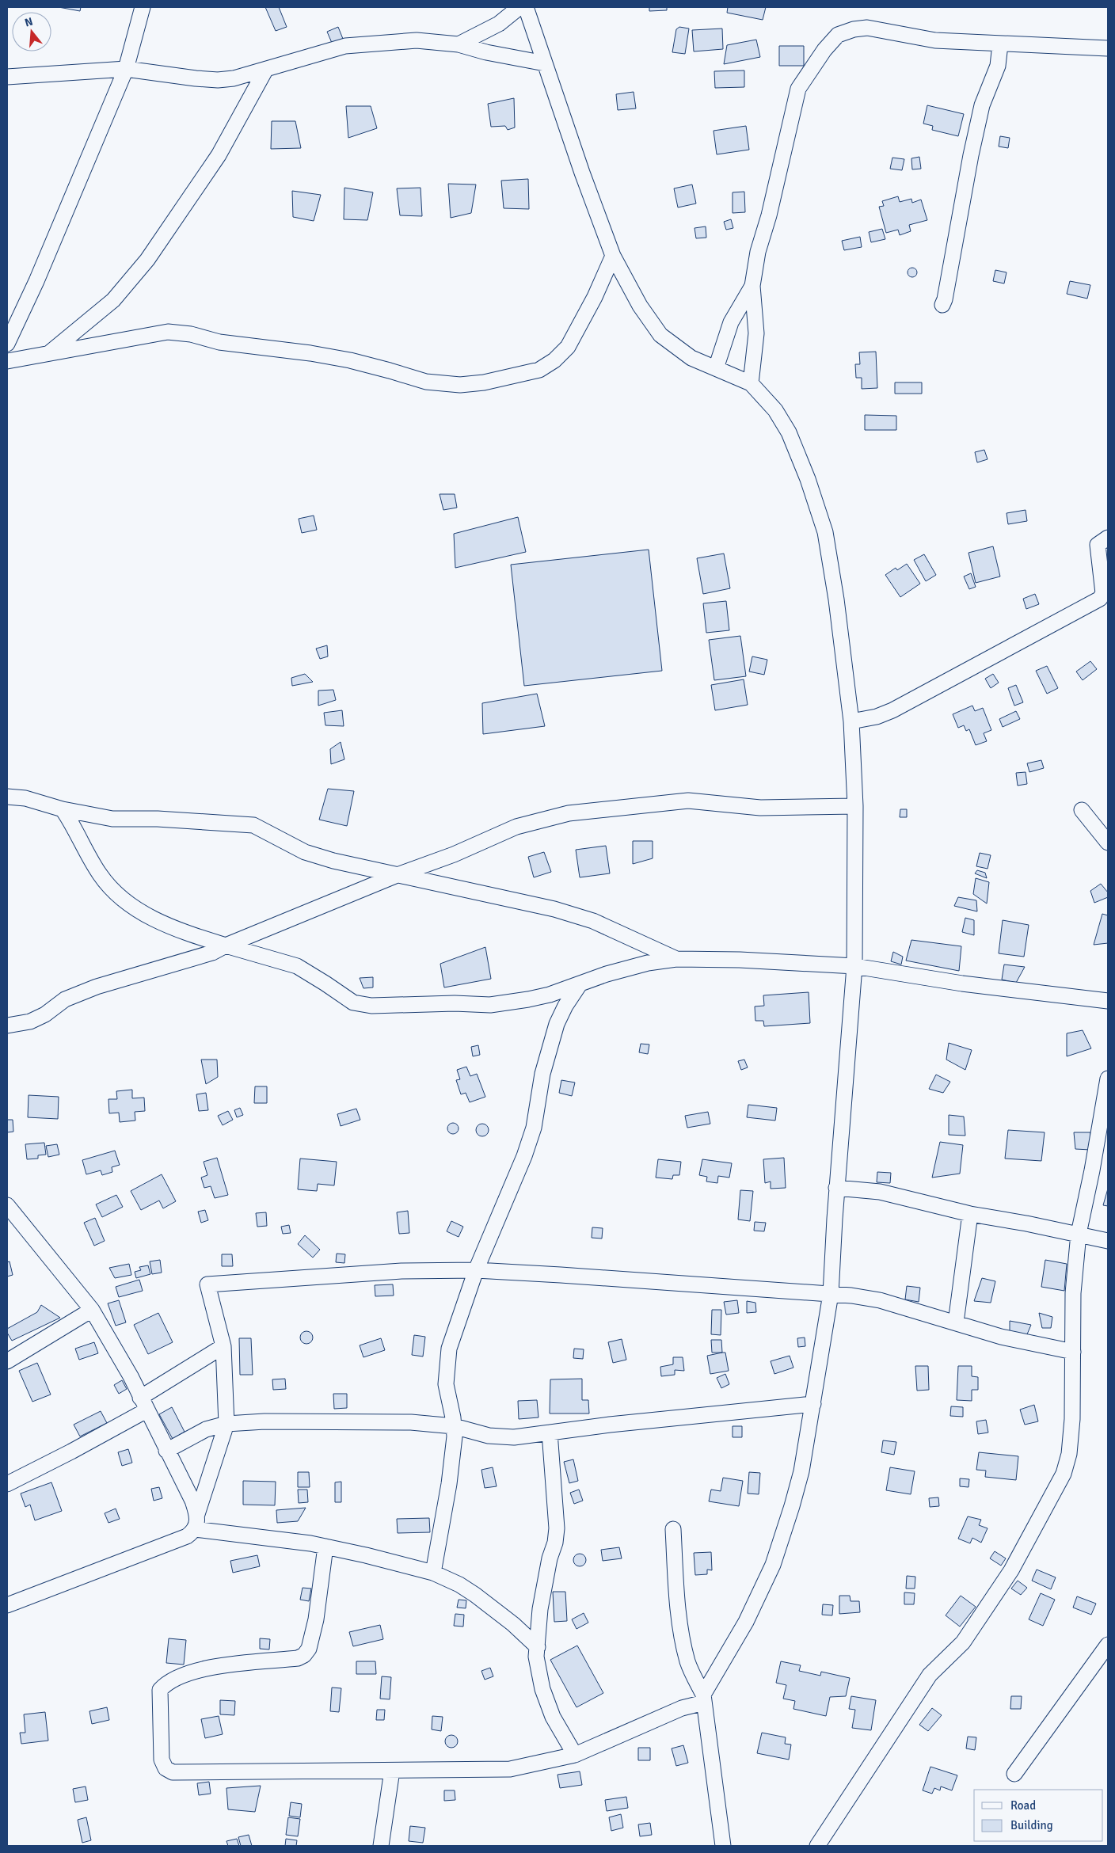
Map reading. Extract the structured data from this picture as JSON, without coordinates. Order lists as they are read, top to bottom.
{
  "legend": ["Road", "Building"],
  "north": "top"
}
